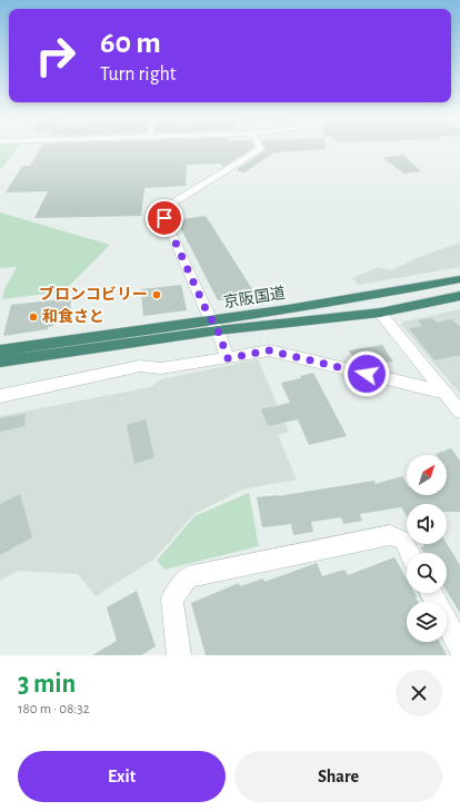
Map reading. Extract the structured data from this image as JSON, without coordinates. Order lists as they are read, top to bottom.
{
  "streets": {
    "highway": ["京阪国道"]
  },
  "places": ["ブロンコビリー", "和食さと"],
  "north": "top right",
  "page": {
    "turn": ["60 m", "Turn right"],
    "heading": ["3 min", "180 m · 08:32"],
    "buttons": ["Exit", "Share"]
  }
}
